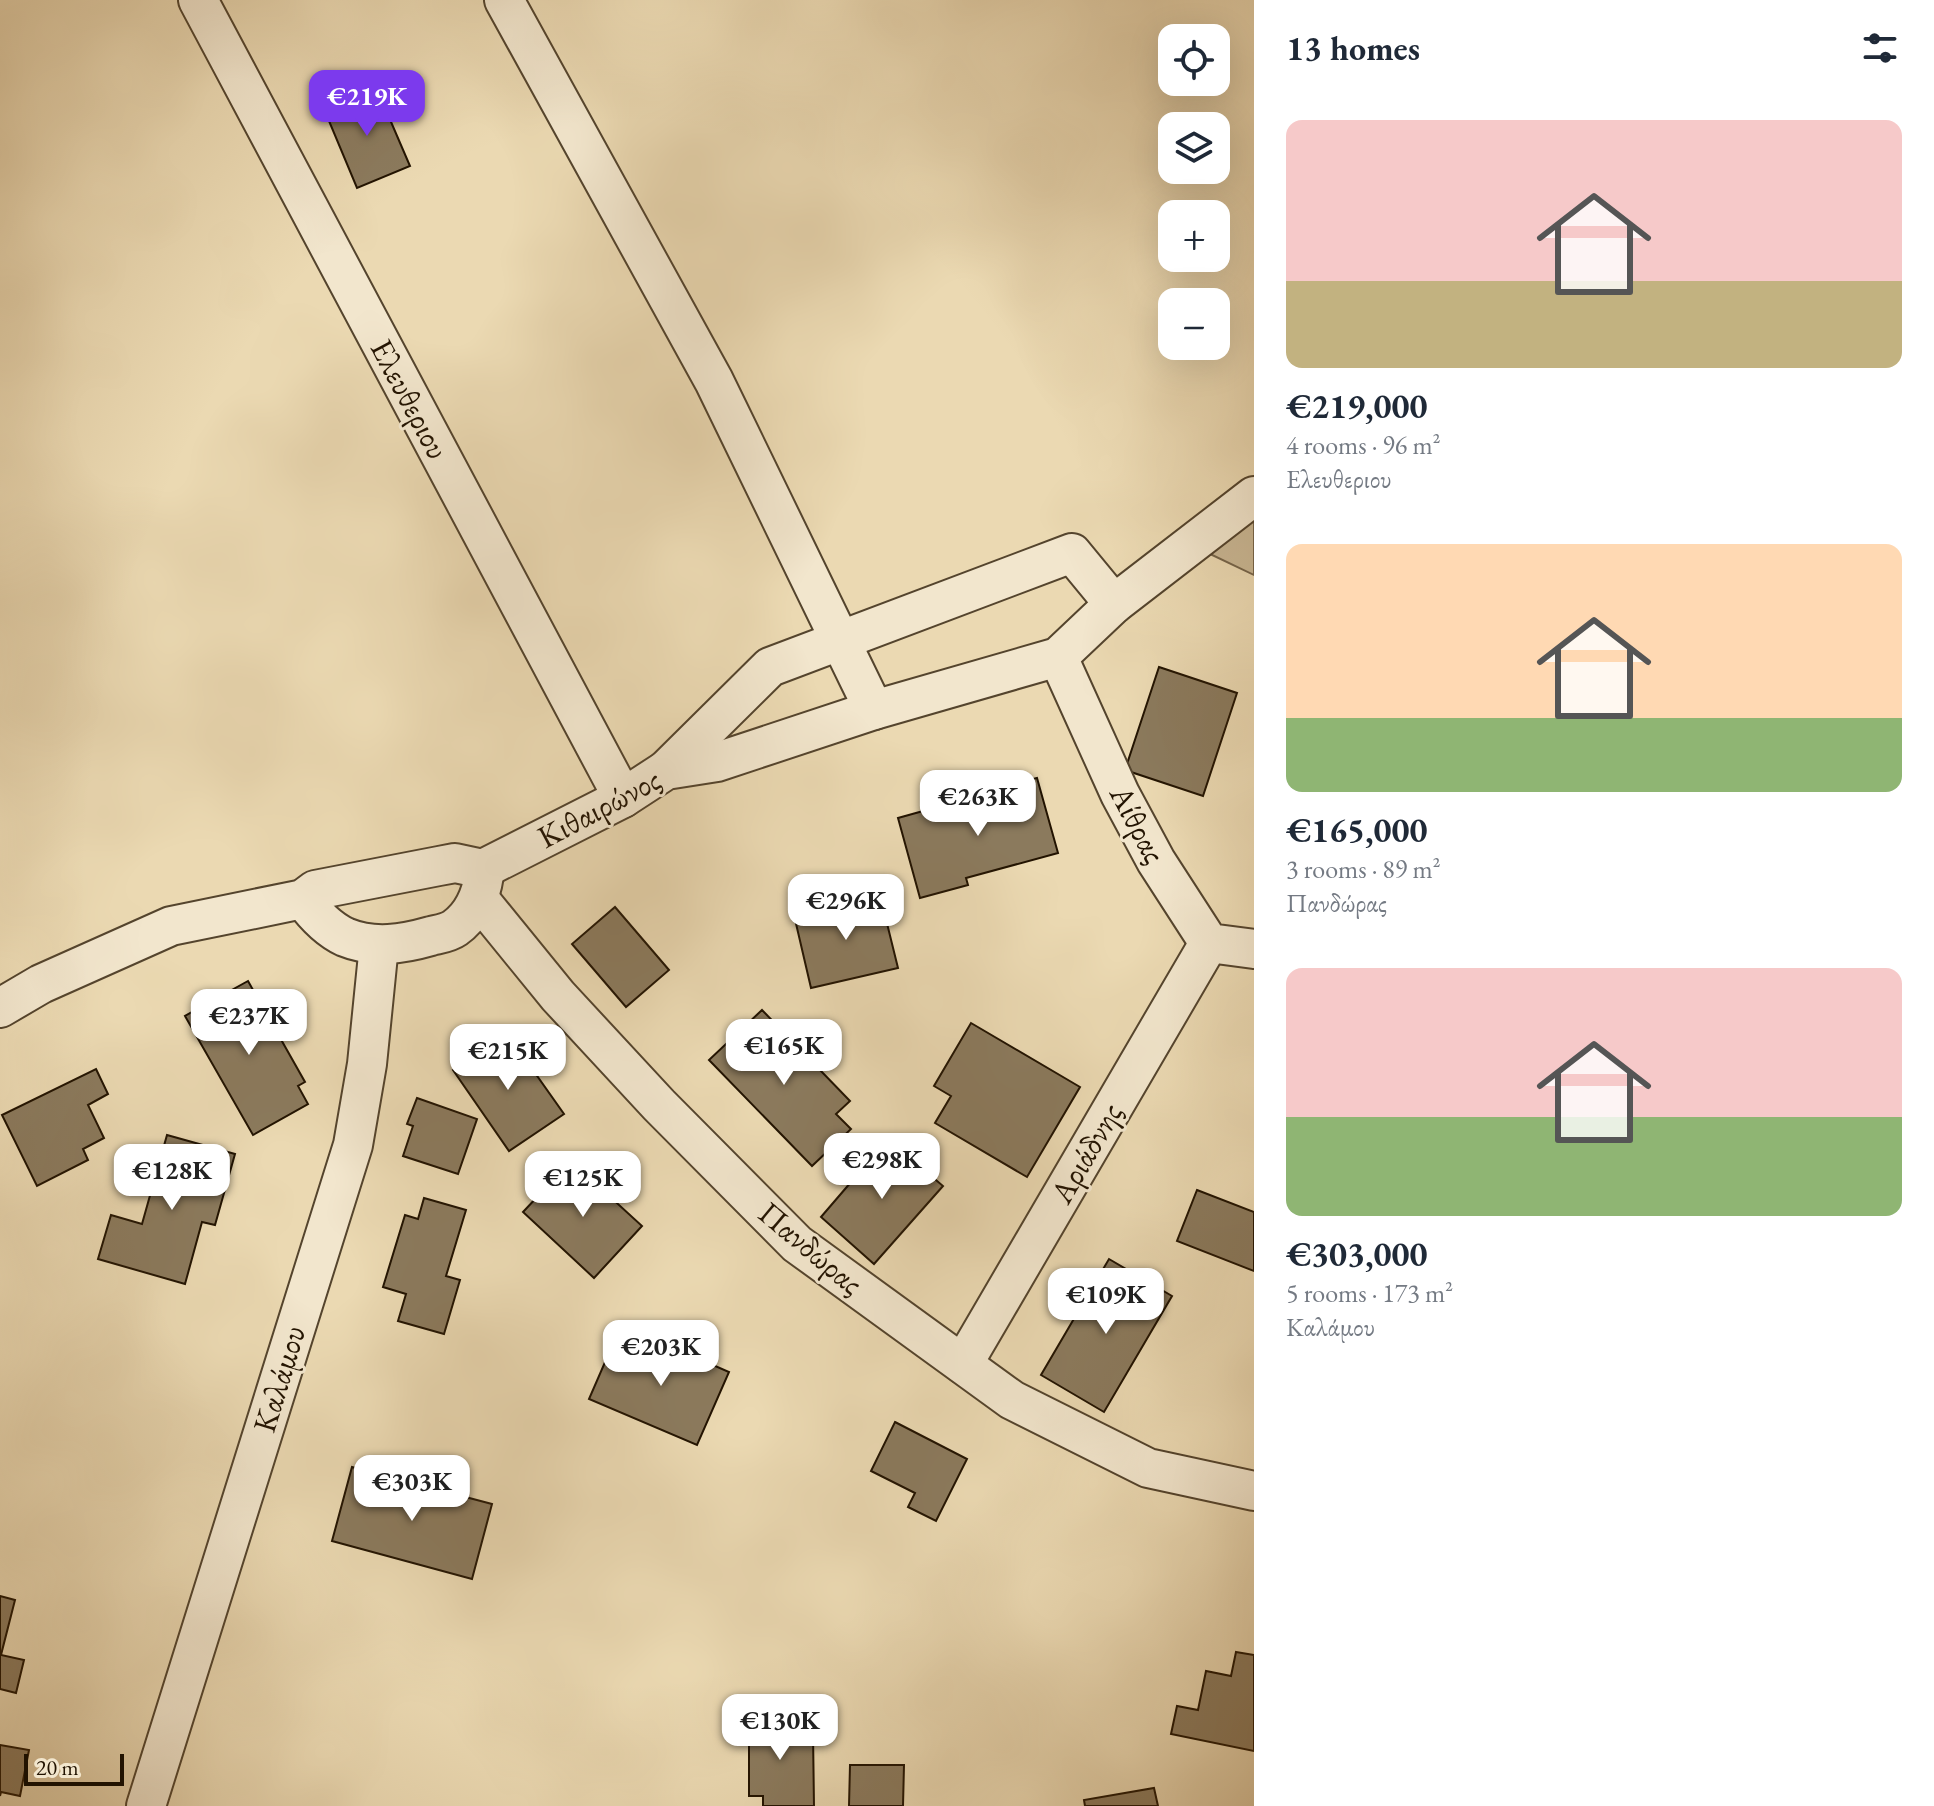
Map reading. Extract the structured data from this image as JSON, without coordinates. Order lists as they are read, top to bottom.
{
  "streets": {
    "street": [
      "Ελευθεριου",
      "Κιθαιρώνος",
      "Αίθρας",
      "Αριάδνης",
      "Πανδώρας",
      "Καλάμου"
    ]
  },
  "crossings": [
    ["Ελευθεριου", "Κιθαιρώνος"],
    ["Κιθαιρώνος", "Αίθρας"],
    ["Κιθαιρώνος", "Πανδώρας"],
    ["Αίθρας", "Αριάδνης"],
    ["Αριάδνης", "Πανδώρας"]
  ],
  "scale_bar": "20 m",
  "page": {
    "heading": "13 homes",
    "map_buttons": ["+", "−"],
    "price": [
      "€219K",
      "€263K",
      "€296K",
      "€237K",
      "€165K",
      "€215K",
      "€298K",
      "€128K",
      "€125K",
      "€109K",
      "€203K",
      "€303K",
      "€130K"
    ],
    "list": [
      {
        "name": "€219,000",
        "note": "4 rooms · 96 m² · Ελευθεριου"
      },
      {
        "name": "€165,000",
        "note": "3 rooms · 89 m² · Πανδώρας"
      },
      {
        "name": "€303,000",
        "note": "5 rooms · 173 m² · Καλάμου"
      }
    ],
    "scale": "20 m"
  }
}
